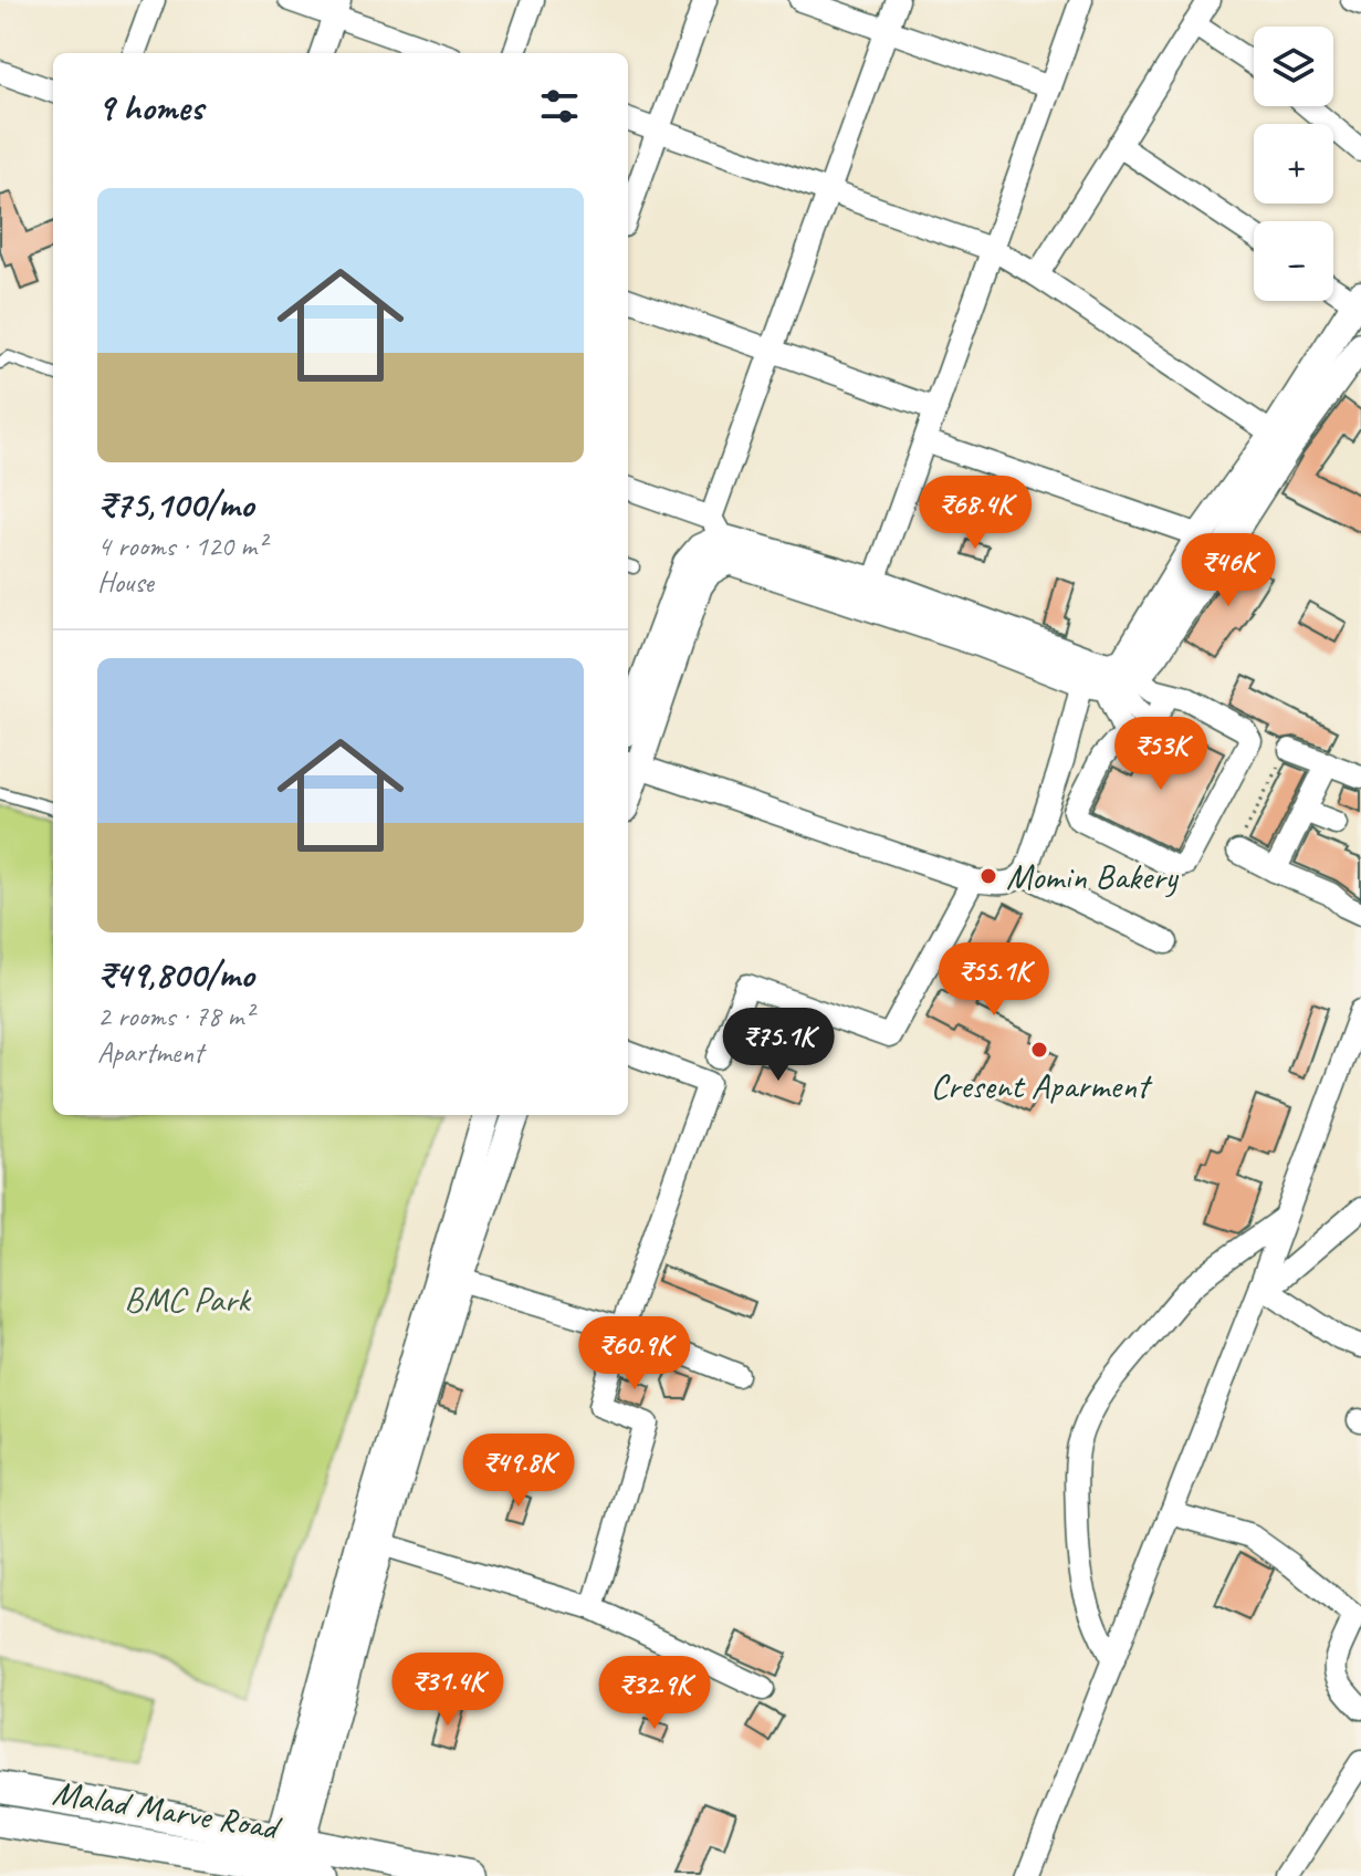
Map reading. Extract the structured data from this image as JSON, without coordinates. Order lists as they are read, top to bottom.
{
  "streets": {
    "main road": ["Malad Marve Road"]
  },
  "parks": ["BMC Park"],
  "places": ["Momin Bakery", "Cresent Aparment"],
  "page": {
    "map_buttons": ["+", "−"],
    "heading": "9 homes",
    "list": [
      {
        "name": "₹75,100/mo",
        "note": "4 rooms · 120 m² · House"
      },
      {
        "name": "₹49,800/mo",
        "note": "2 rooms · 78 m² · Apartment"
      }
    ],
    "price": [
      "₹68.4K",
      "₹46K",
      "₹53K",
      "₹55.1K",
      "₹75.1K",
      "₹60.9K",
      "₹49.8K",
      "₹31.4K",
      "₹32.9K"
    ]
  }
}
